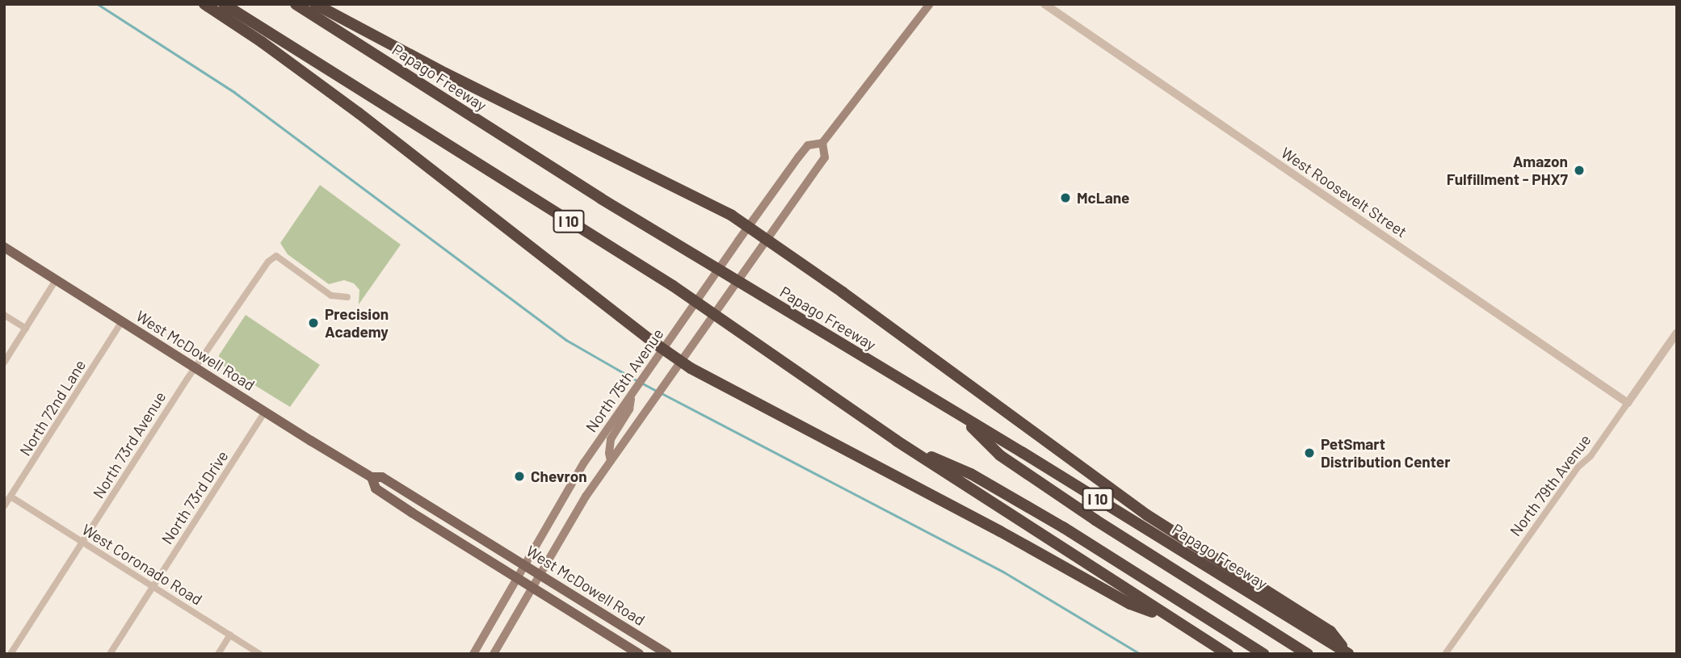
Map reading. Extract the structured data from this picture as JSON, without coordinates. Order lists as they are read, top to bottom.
{
  "streets": {
    "highway": ["Papago Freeway", "I 10"],
    "main road": ["West McDowell Road", "North 75th Avenue"],
    "street": [
      "West Roosevelt Street",
      "North 72nd Lane",
      "North 73rd Avenue",
      "North 79th Avenue",
      "North 73rd Drive",
      "West Coronado Road"
    ]
  },
  "crossings": [
    ["West Roosevelt Street", "North 79th Avenue"],
    ["West McDowell Road", "North 75th Avenue"],
    ["West McDowell Road", "North 72nd Lane"],
    ["West McDowell Road", "North 73rd Avenue"],
    ["West McDowell Road", "North 73rd Drive"],
    ["North 72nd Lane", "West Coronado Road"],
    ["North 73rd Avenue", "West Coronado Road"],
    ["North 73rd Drive", "West Coronado Road"]
  ],
  "places": [
    "Amazon Fulfillment - PHX7",
    "McLane",
    "Precision Academy",
    "PetSmart Distribution Center",
    "Chevron"
  ]
}
